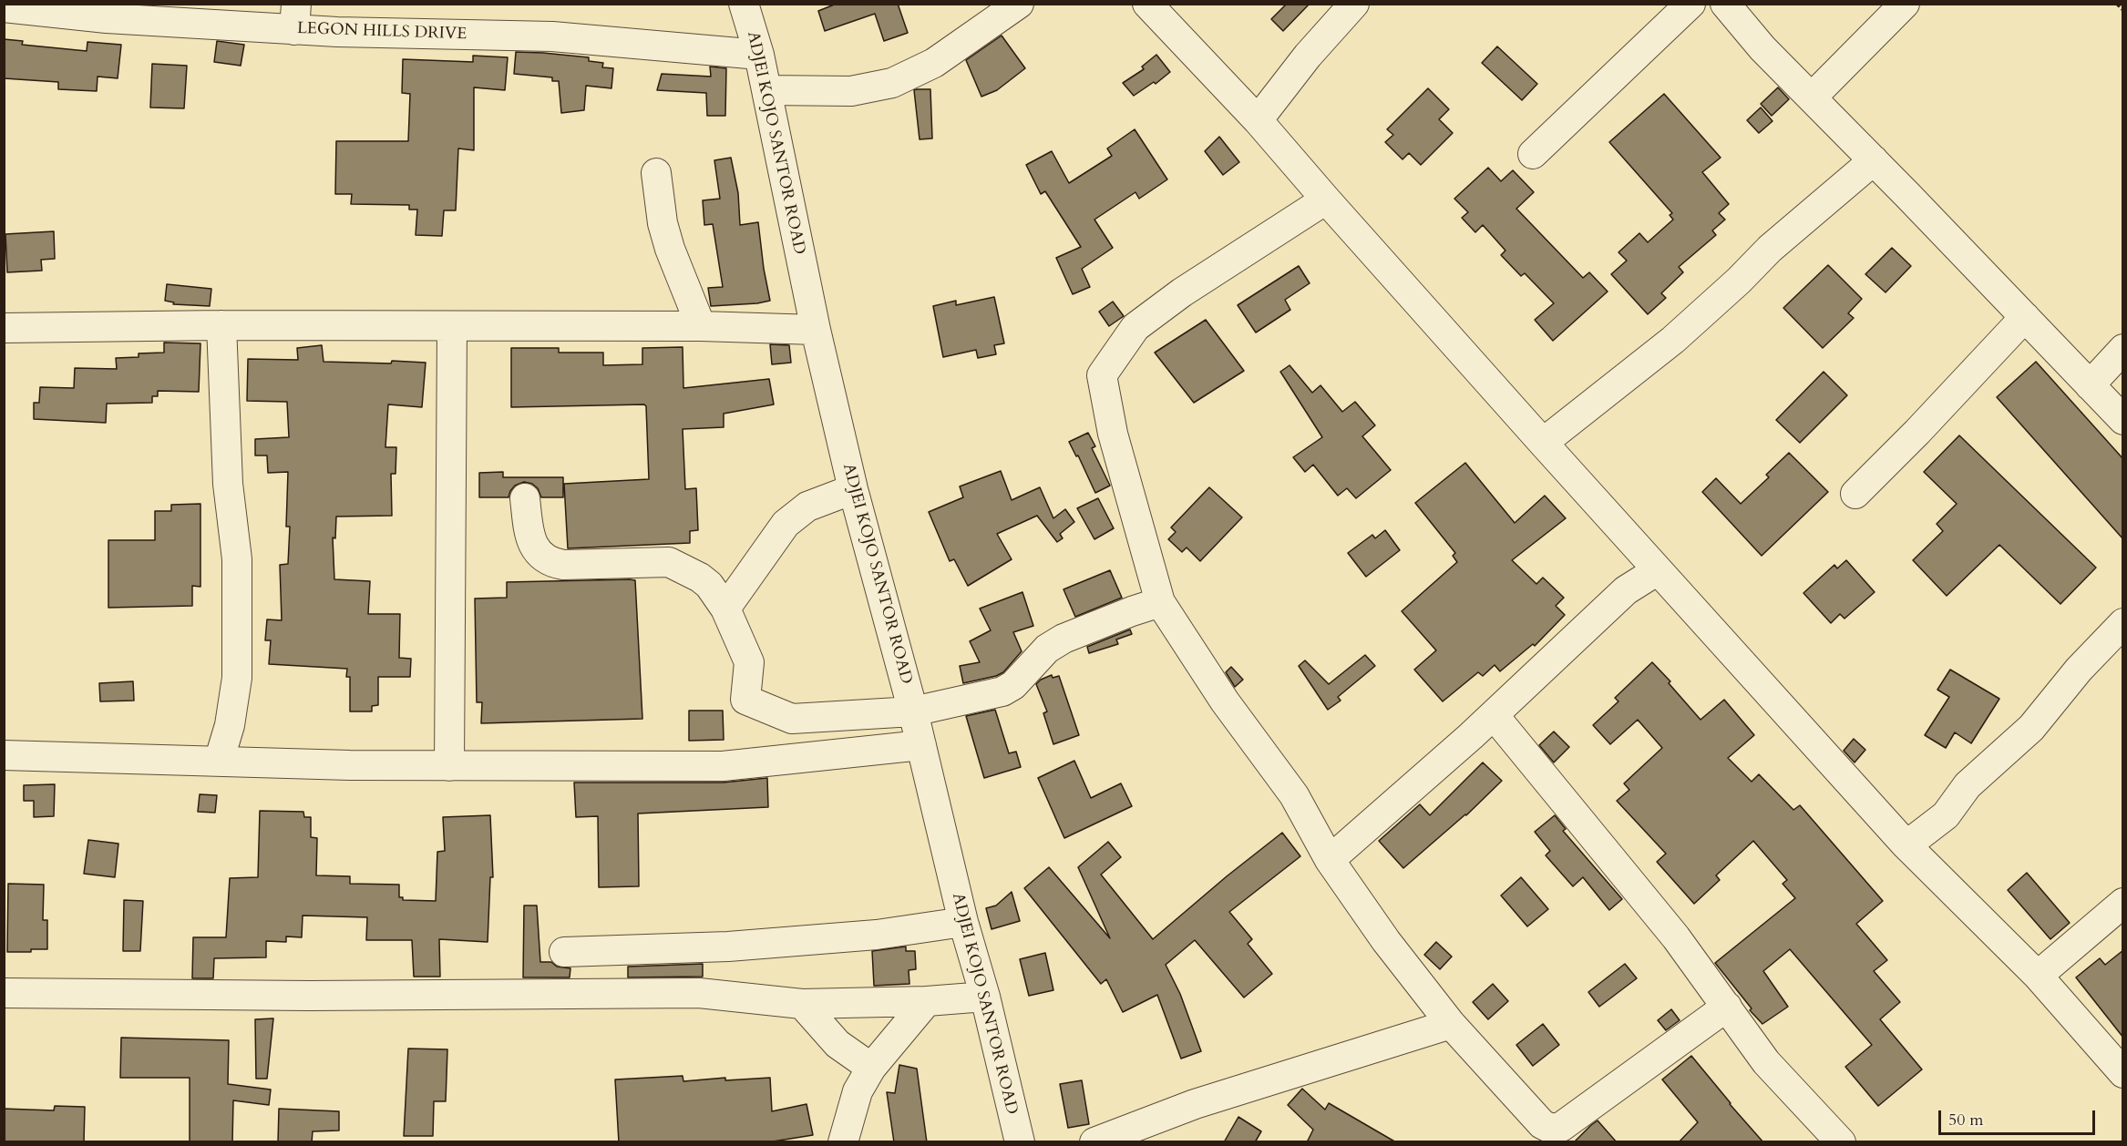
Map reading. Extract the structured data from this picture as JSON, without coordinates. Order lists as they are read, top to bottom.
{
  "streets": {
    "street": ["LEGON HILLS DRIVE", "ADJEI KOJO SANTOR ROAD"]
  },
  "crossings": [
    ["LEGON HILLS DRIVE", "ADJEI KOJO SANTOR ROAD"]
  ],
  "scale_bar": "50 m"
}
